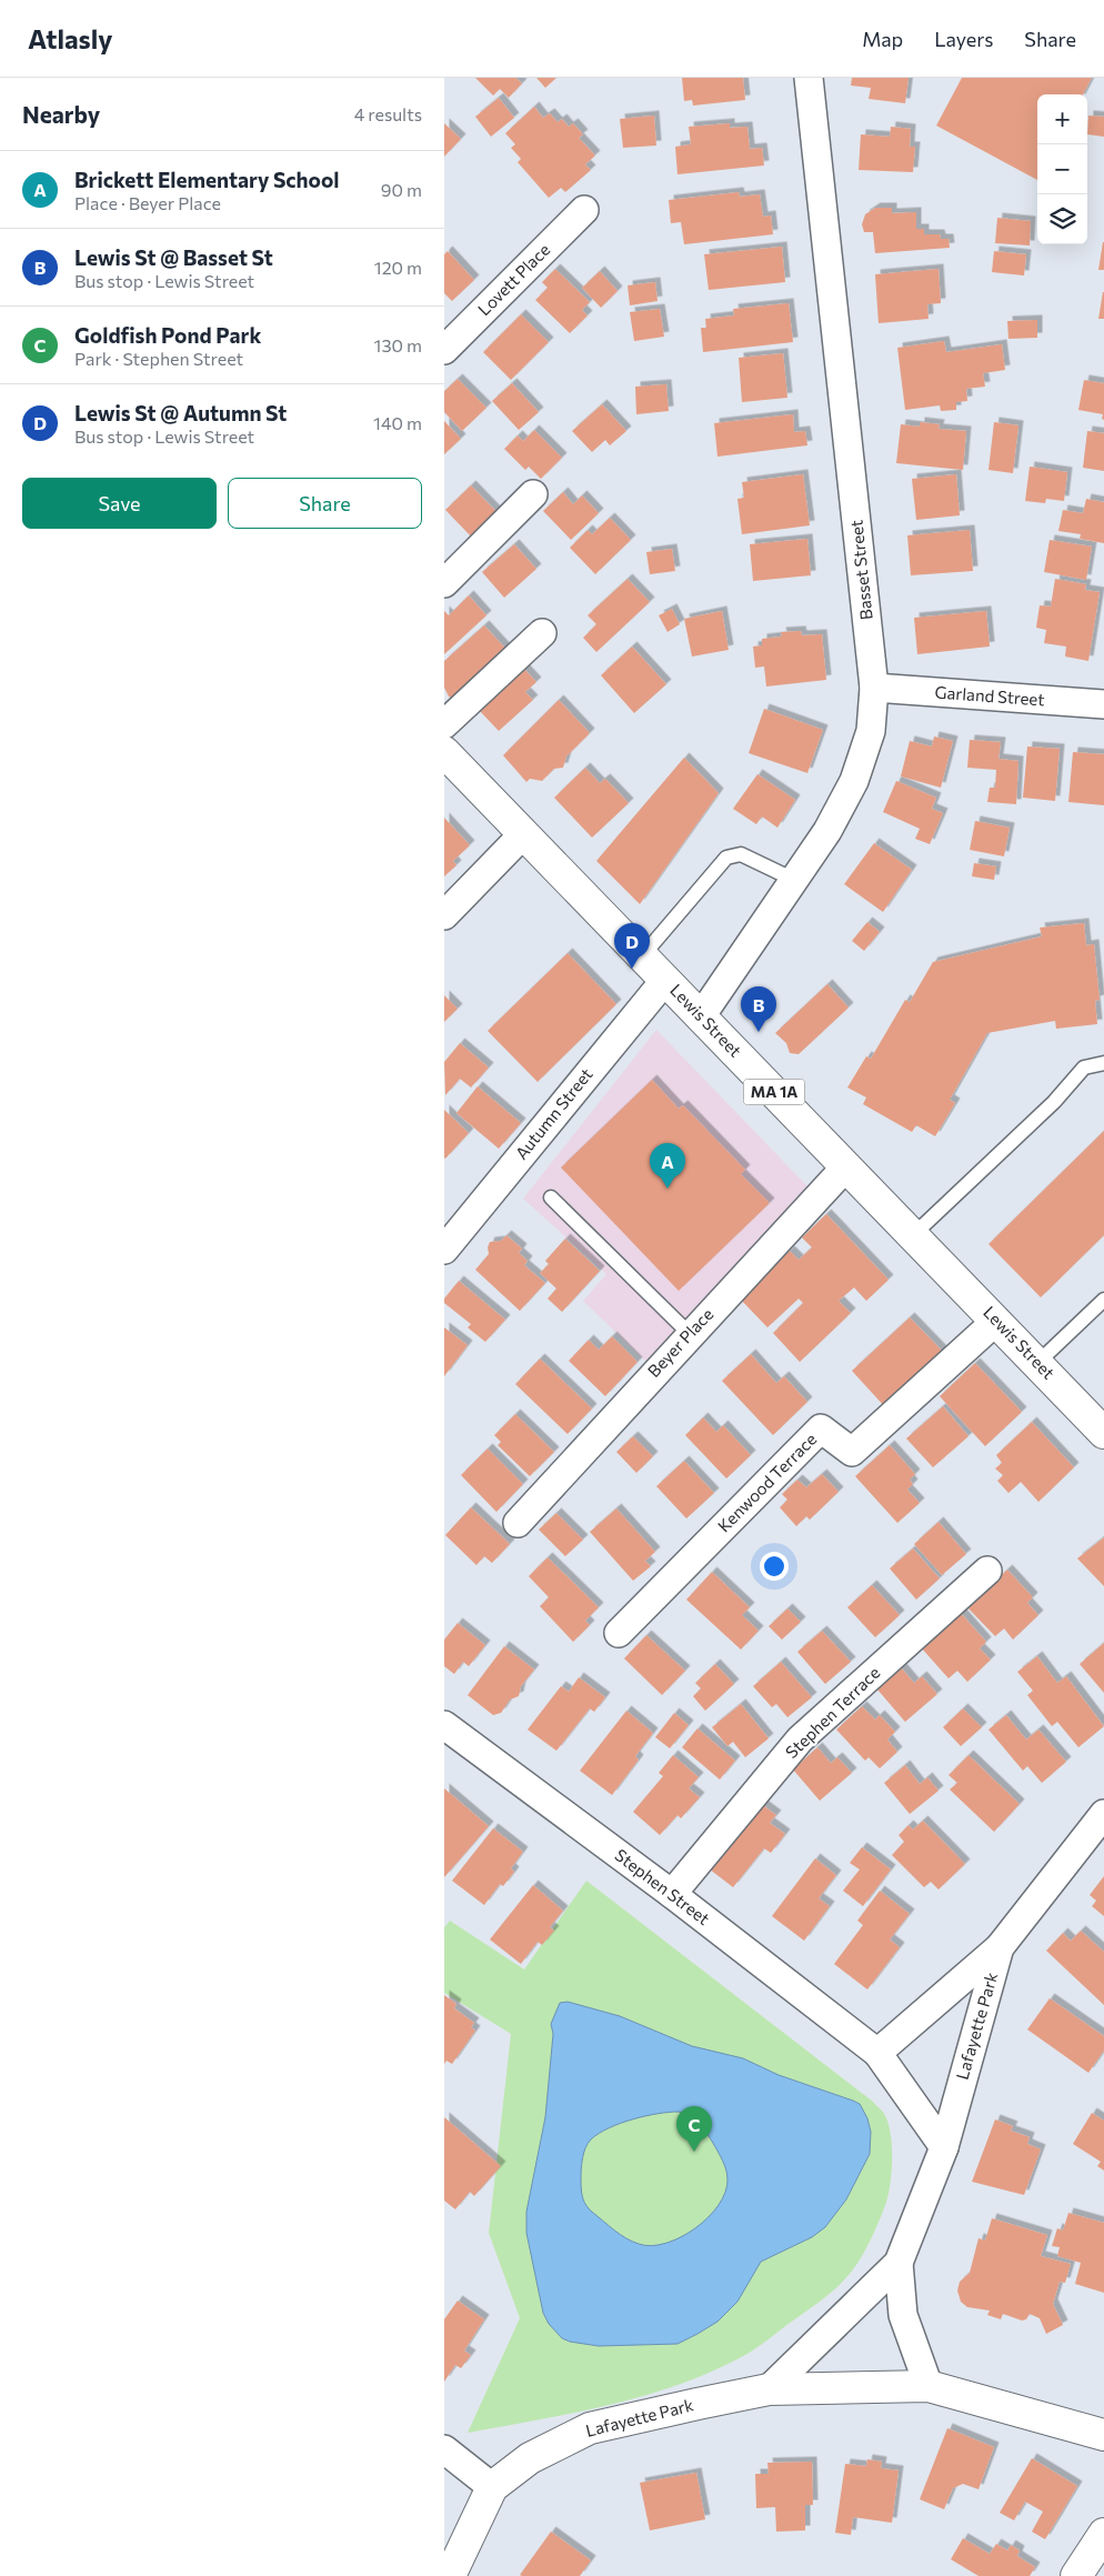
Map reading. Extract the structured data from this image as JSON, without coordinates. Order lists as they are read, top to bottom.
{
  "streets": {
    "main road": ["Lewis Street", "MA 1A", "Lafayette Park"],
    "street": [
      "Lovett Place",
      "Basset Street",
      "Garland Street",
      "Autumn Street",
      "Beyer Place",
      "Kenwood Terrace",
      "Stephen Terrace",
      "Stephen Street"
    ]
  },
  "crossings": [
    ["Basset Street", "Garland Street"],
    ["Basset Street", "Lewis Street"],
    ["Lewis Street", "Autumn Street"],
    ["Lewis Street", "Beyer Place"],
    ["Lewis Street", "Kenwood Terrace"],
    ["Stephen Terrace", "Stephen Street"],
    ["Stephen Street", "Lafayette Park"]
  ],
  "page": {
    "header": "Atlasly",
    "nav": ["Map", "Layers", "Share"],
    "heading": ["Nearby", "4 results"],
    "map_buttons": ["+", "−"],
    "list": [
      {
        "mark": "A",
        "name": "Brickett Elementary School",
        "note": "Place · Beyer Place",
        "value": "90 m"
      },
      {
        "mark": "B",
        "name": "Lewis St @ Basset St",
        "note": "Bus stop · Lewis Street",
        "value": "120 m"
      },
      {
        "mark": "C",
        "name": "Goldfish Pond Park",
        "note": "Park · Stephen Street",
        "value": "130 m"
      },
      {
        "mark": "D",
        "name": "Lewis St @ Autumn St",
        "note": "Bus stop · Lewis Street",
        "value": "140 m"
      }
    ],
    "buttons": ["Save", "Share"],
    "pins": [
      "D",
      "B",
      "A",
      "C"
    ]
  }
}
